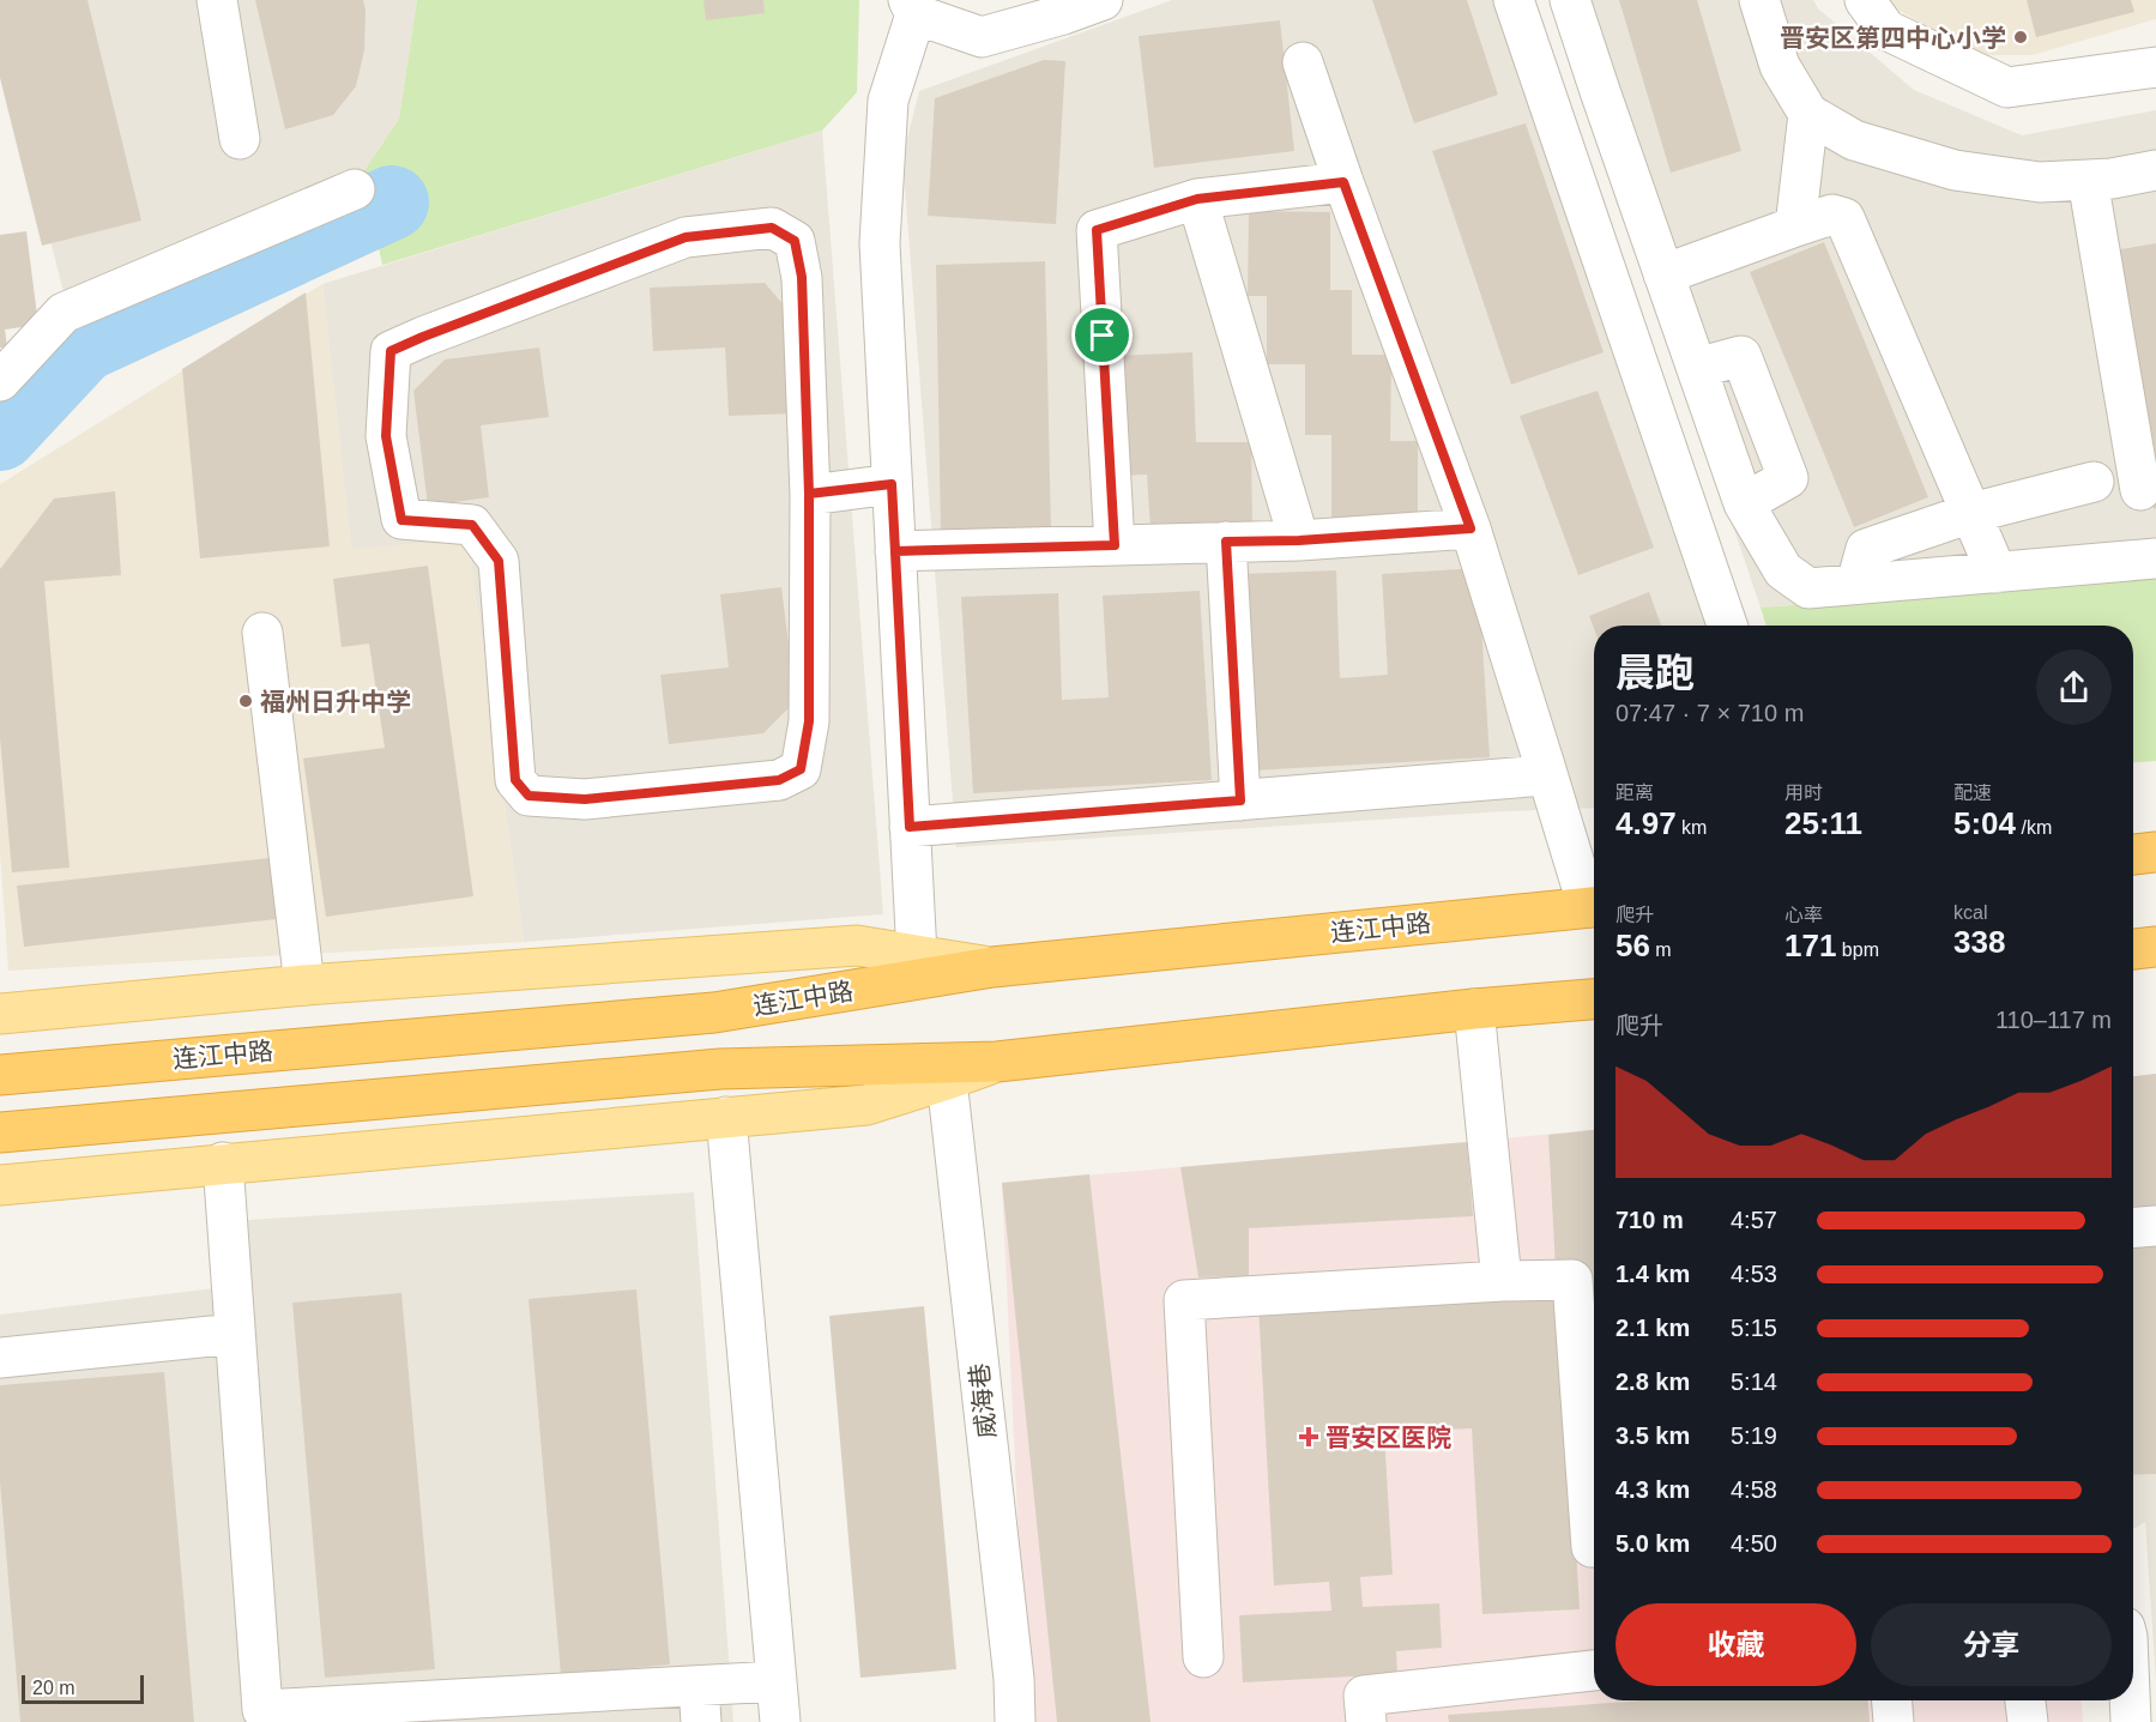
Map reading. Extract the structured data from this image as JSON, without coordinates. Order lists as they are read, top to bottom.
{
  "streets": {
    "highway": ["连江中路"],
    "street": ["威海巷"]
  },
  "places": {
    "other": ["晋安区第四中心小学", "福州日升中学"],
    "health": ["晋安区医院"]
  },
  "scale_bar": "20 m",
  "page": {
    "heading": ["晨跑", "07:47 · 7 × 710 m"],
    "stats": [
      ["距离", "4.97 km"],
      ["用时", "25:11"],
      ["配速", "5:04 /km"],
      ["爬升", "56 m"],
      ["心率", "171 bpm"],
      ["kcal", "338"]
    ],
    "chart": ["爬升", "110–117 m"],
    "list": [
      {
        "name": "710 m",
        "note": "4:57"
      },
      {
        "name": "1.4 km",
        "note": "4:53"
      },
      {
        "name": "2.1 km",
        "note": "5:15"
      },
      {
        "name": "2.8 km",
        "note": "5:14"
      },
      {
        "name": "3.5 km",
        "note": "5:19"
      },
      {
        "name": "4.3 km",
        "note": "4:58"
      },
      {
        "name": "5.0 km",
        "note": "4:50"
      }
    ],
    "buttons": ["收藏", "分享"],
    "scale": "20 m"
  }
}
